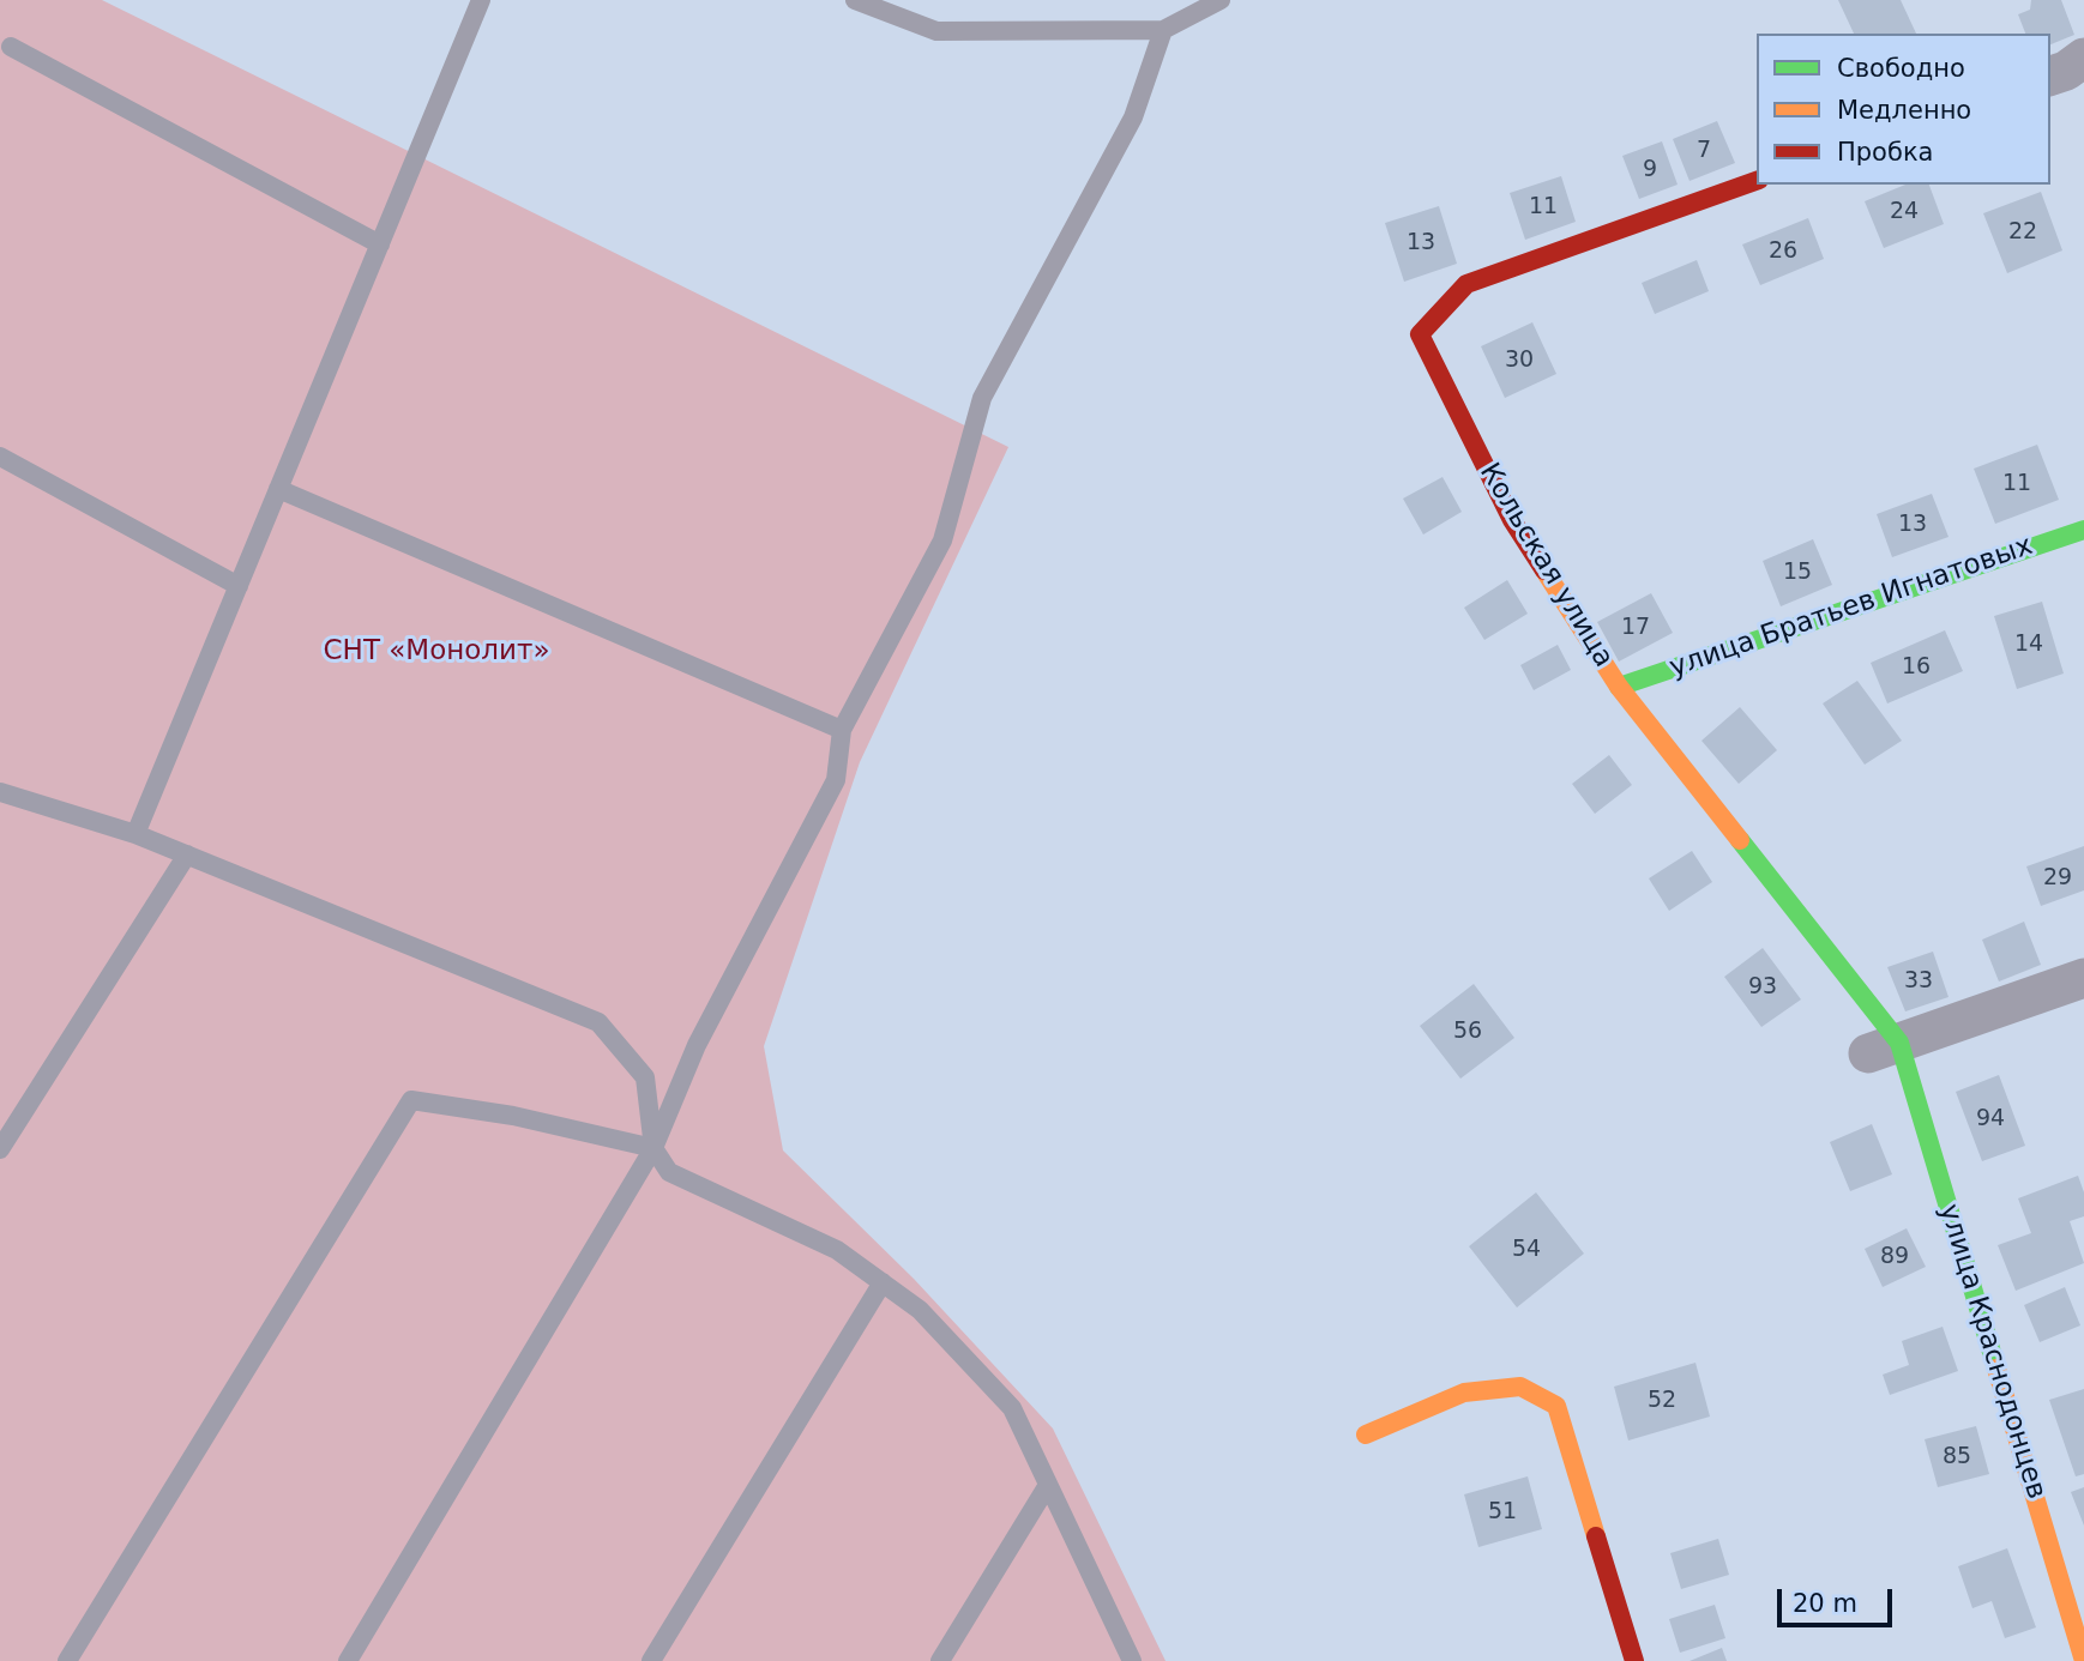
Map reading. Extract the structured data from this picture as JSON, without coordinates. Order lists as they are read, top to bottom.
{
  "streets": {
    "street": ["Кольская улица", "улица Братьев Игнатовых", "улица Краснодонцев"]
  },
  "crossings": [
    ["Кольская улица", "улица Братьев Игнатовых"],
    ["Кольская улица", "улица Краснодонцев"]
  ],
  "parks": ["СНТ «Монолит»"],
  "house_numbers": [
    "7",
    "9",
    "11",
    "24",
    "22",
    "13",
    "26",
    "30",
    "11",
    "13",
    "15",
    "17",
    "14",
    "16",
    "29",
    "33",
    "93",
    "56",
    "94",
    "54",
    "89",
    "52",
    "85",
    "51"
  ],
  "legend": ["Свободно", "Медленно", "Пробка"],
  "scale_bar": "20 m"
}
